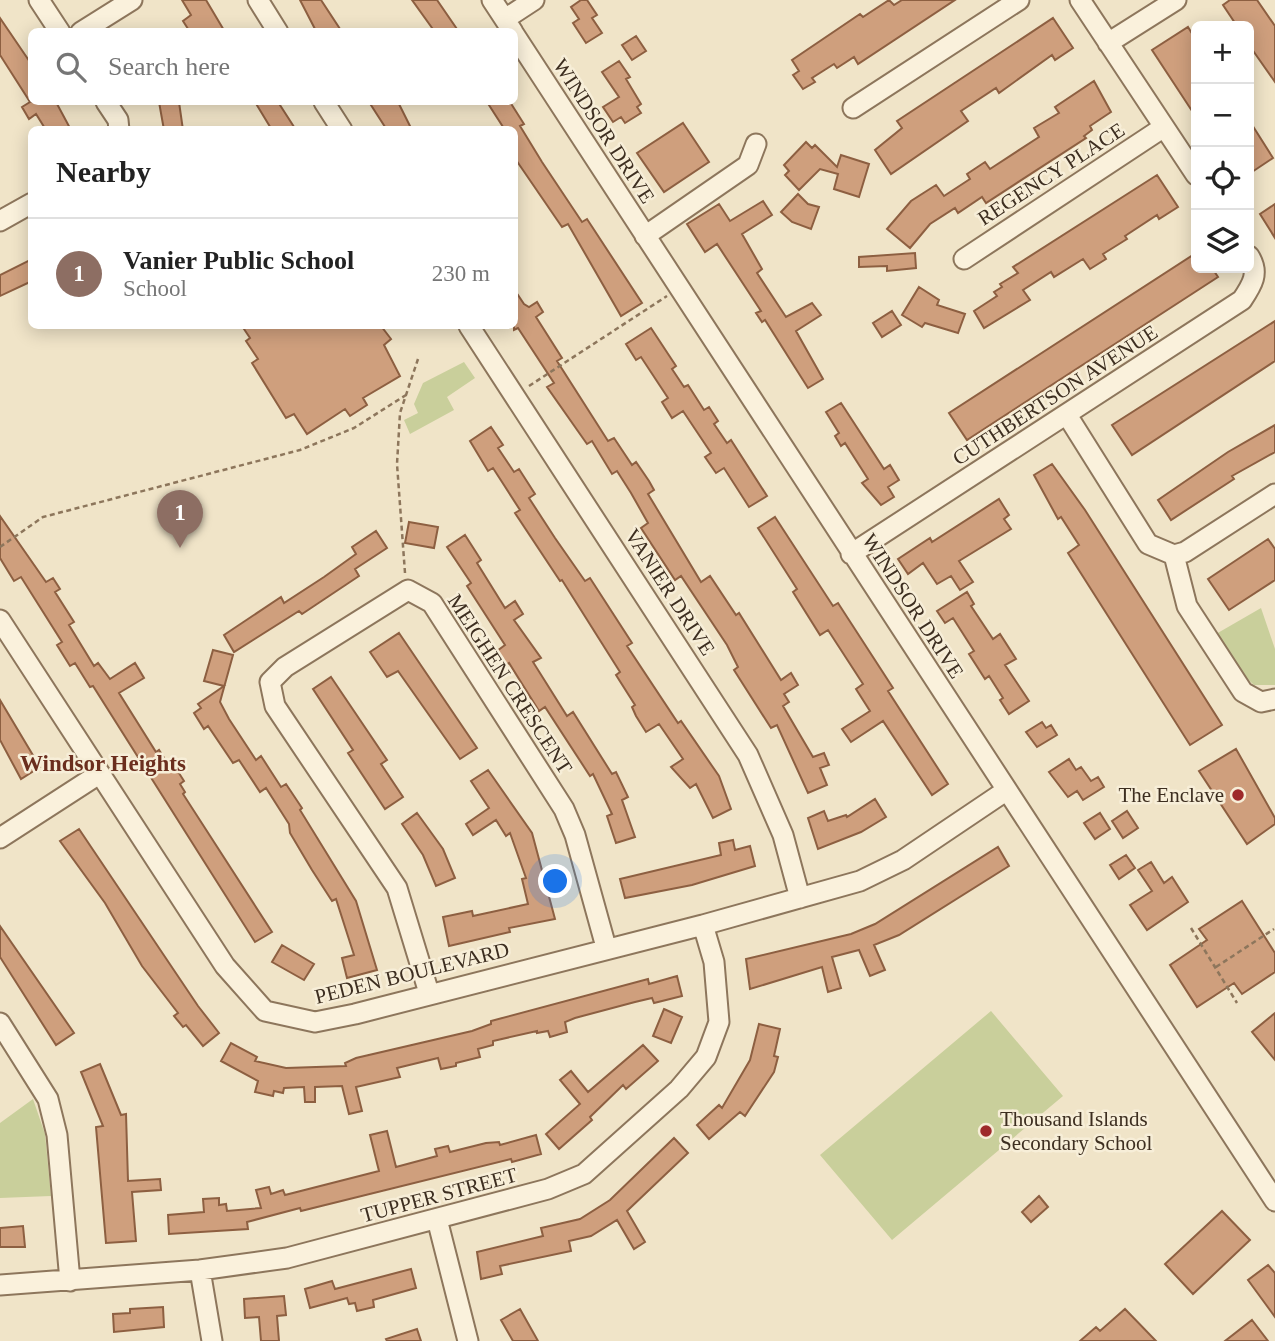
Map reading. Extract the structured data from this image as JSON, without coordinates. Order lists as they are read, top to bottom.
{
  "streets": {
    "street": [
      "WINDSOR DRIVE",
      "REGENCY PLACE",
      "CUTHBERTSON AVENUE",
      "VANIER DRIVE",
      "MEIGHEN CRESCENT",
      "PEDEN BOULEVARD",
      "TUPPER STREET"
    ]
  },
  "crossings": [
    ["WINDSOR DRIVE", "CUTHBERTSON AVENUE"],
    ["WINDSOR DRIVE", "PEDEN BOULEVARD"],
    ["VANIER DRIVE", "PEDEN BOULEVARD"],
    ["MEIGHEN CRESCENT", "PEDEN BOULEVARD"],
    ["PEDEN BOULEVARD", "TUPPER STREET"]
  ],
  "districts": ["Windsor Heights"],
  "places": ["The Enclave", "Thousand Islands Secondary School"],
  "page": {
    "map_buttons": ["+", "−"],
    "search": "Search here",
    "heading": "Nearby",
    "list": [
      {
        "mark": "1",
        "name": "Vanier Public School",
        "note": "School",
        "value": "230 m"
      }
    ],
    "pins": "1"
  }
}
